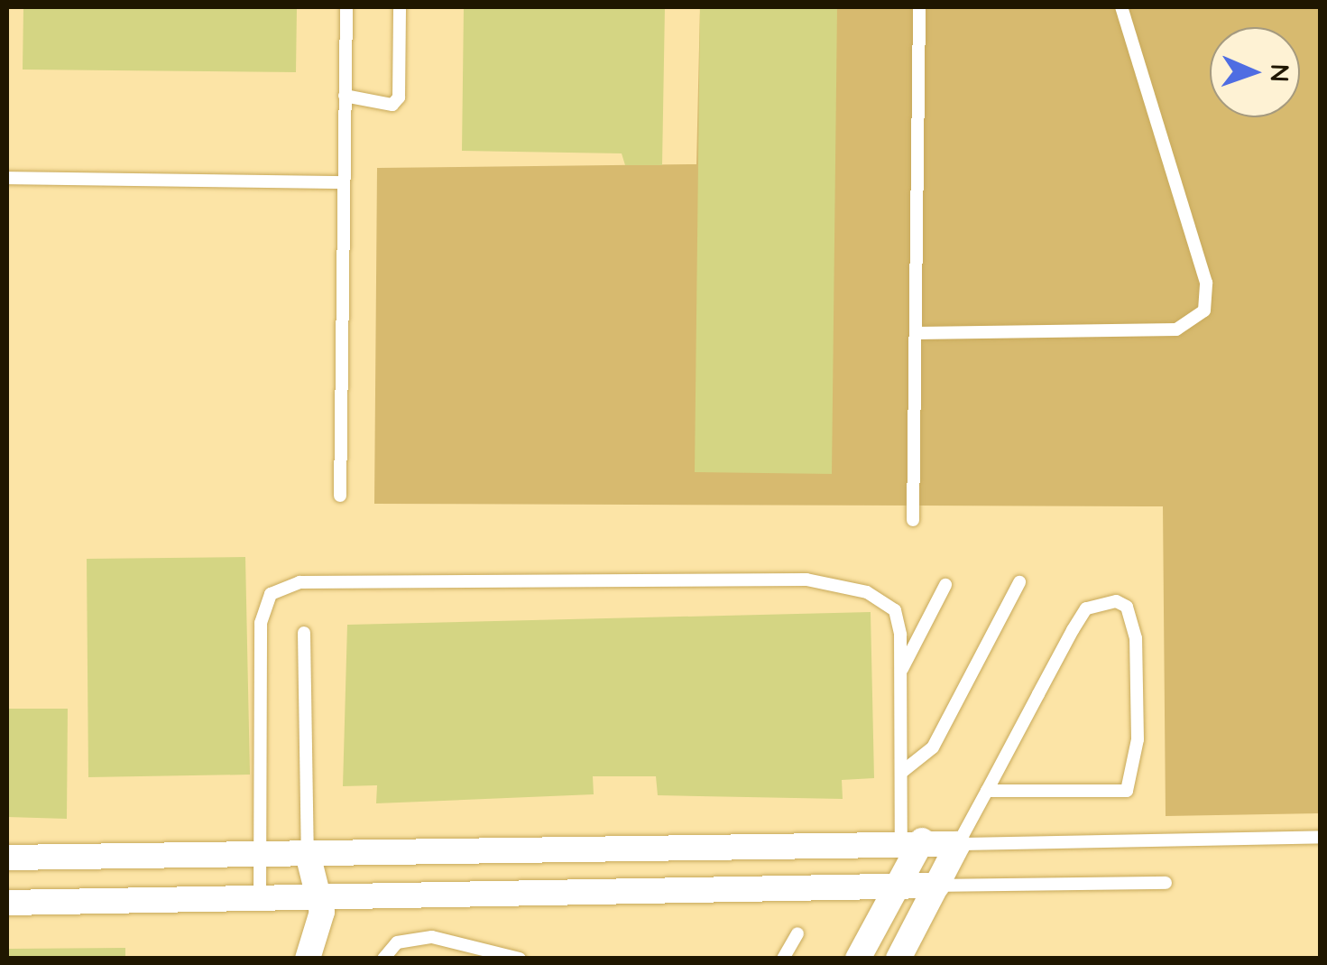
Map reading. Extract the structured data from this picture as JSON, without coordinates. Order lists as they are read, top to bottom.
{
  "north": "right"
}
